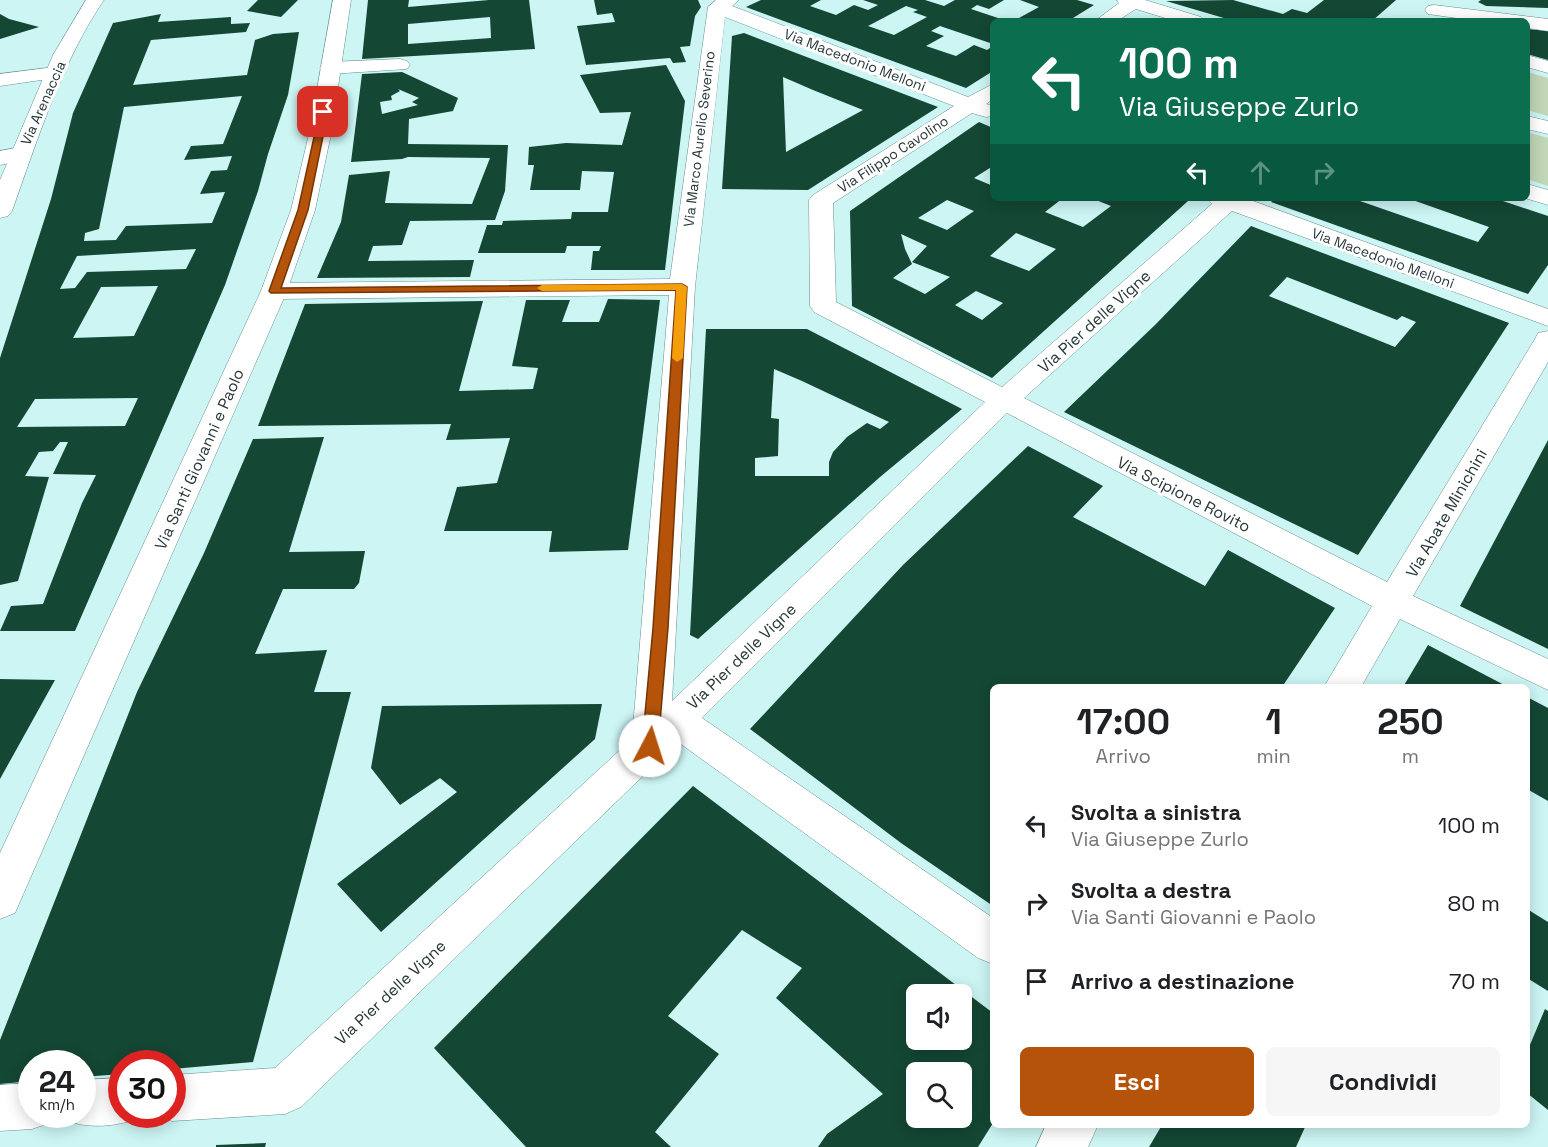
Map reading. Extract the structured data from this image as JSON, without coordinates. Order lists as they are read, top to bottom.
{
  "streets": {
    "street": [
      "Via Macedonio Melloni",
      "Via Arenaccia",
      "Via Marco Aurelio Severino",
      "Via Filippo Cavolino",
      "Via Pier delle Vigne",
      "Via Santi Giovanni e Paolo",
      "Via Scipione Rovito",
      "Via Abate Minichini"
    ]
  },
  "crossings": [
    ["Via Macedonio Melloni", "Via Marco Aurelio Severino"],
    ["Via Macedonio Melloni", "Via Filippo Cavolino"],
    ["Via Marco Aurelio Severino", "Via Pier delle Vigne"],
    ["Via Filippo Cavolino", "Via Scipione Rovito"],
    ["Via Pier delle Vigne", "Via Scipione Rovito"],
    ["Via Scipione Rovito", "Via Abate Minichini"]
  ],
  "page": {
    "turn": ["100 m", "Via Giuseppe Zurlo"],
    "eta": [
      "17:00",
      "Arrivo",
      "1",
      "min",
      "250",
      "m"
    ],
    "list": [
      {
        "name": "Svolta a sinistra",
        "note": "Via Giuseppe Zurlo",
        "value": "100 m"
      },
      {
        "name": "Svolta a destra",
        "note": "Via Santi Giovanni e Paolo",
        "value": "80 m"
      },
      {
        "name": "Arrivo a destinazione",
        "value": "70 m"
      }
    ],
    "buttons": ["Esci", "Condividi"],
    "speed": "24 km/h",
    "limit": "30"
  }
}
